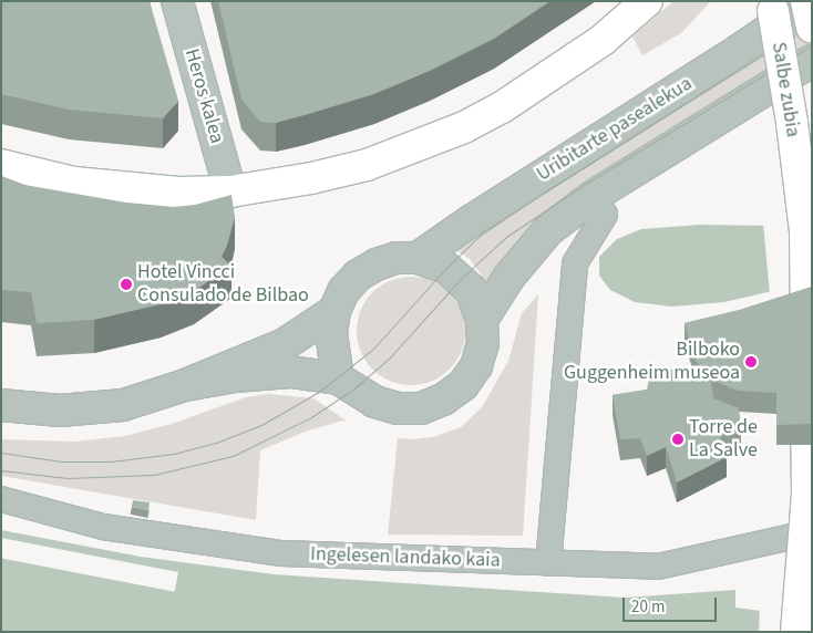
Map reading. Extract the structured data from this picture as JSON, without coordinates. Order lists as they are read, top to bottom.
{
  "streets": {
    "main road": ["Salbe zubia"],
    "street": ["Heros kalea", "Uribitarte pasealekua", "Ingelesen landako kaia"]
  },
  "places": ["Hotel Vincci Consulado de Bilbao", "Bilboko Guggenheim museoa", "Torre de La Salve"],
  "scale_bar": "20 m"
}
